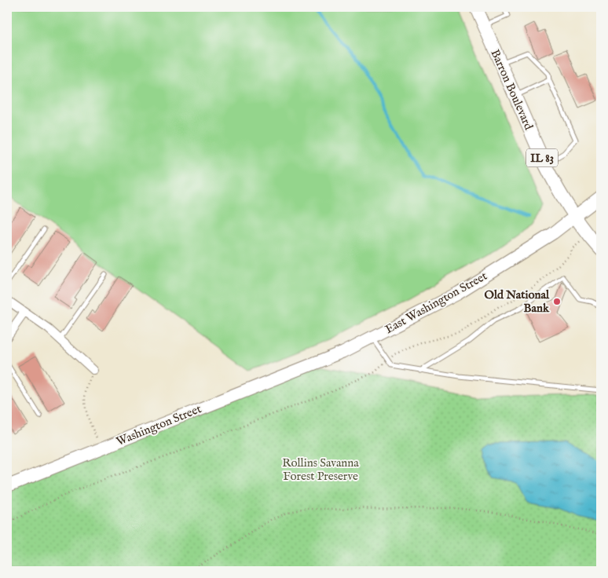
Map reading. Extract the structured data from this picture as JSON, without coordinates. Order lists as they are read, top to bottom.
{
  "streets": {
    "main road": [
      "Barron Boulevard",
      "IL 83",
      "East Washington Street",
      "Washington Street"
    ]
  },
  "crossings": [
    ["Barron Boulevard", "East Washington Street"],
    ["East Washington Street", "Washington Street"]
  ],
  "parks": ["Rollins Savanna Forest Preserve"],
  "places": ["Old National Bank"]
}
